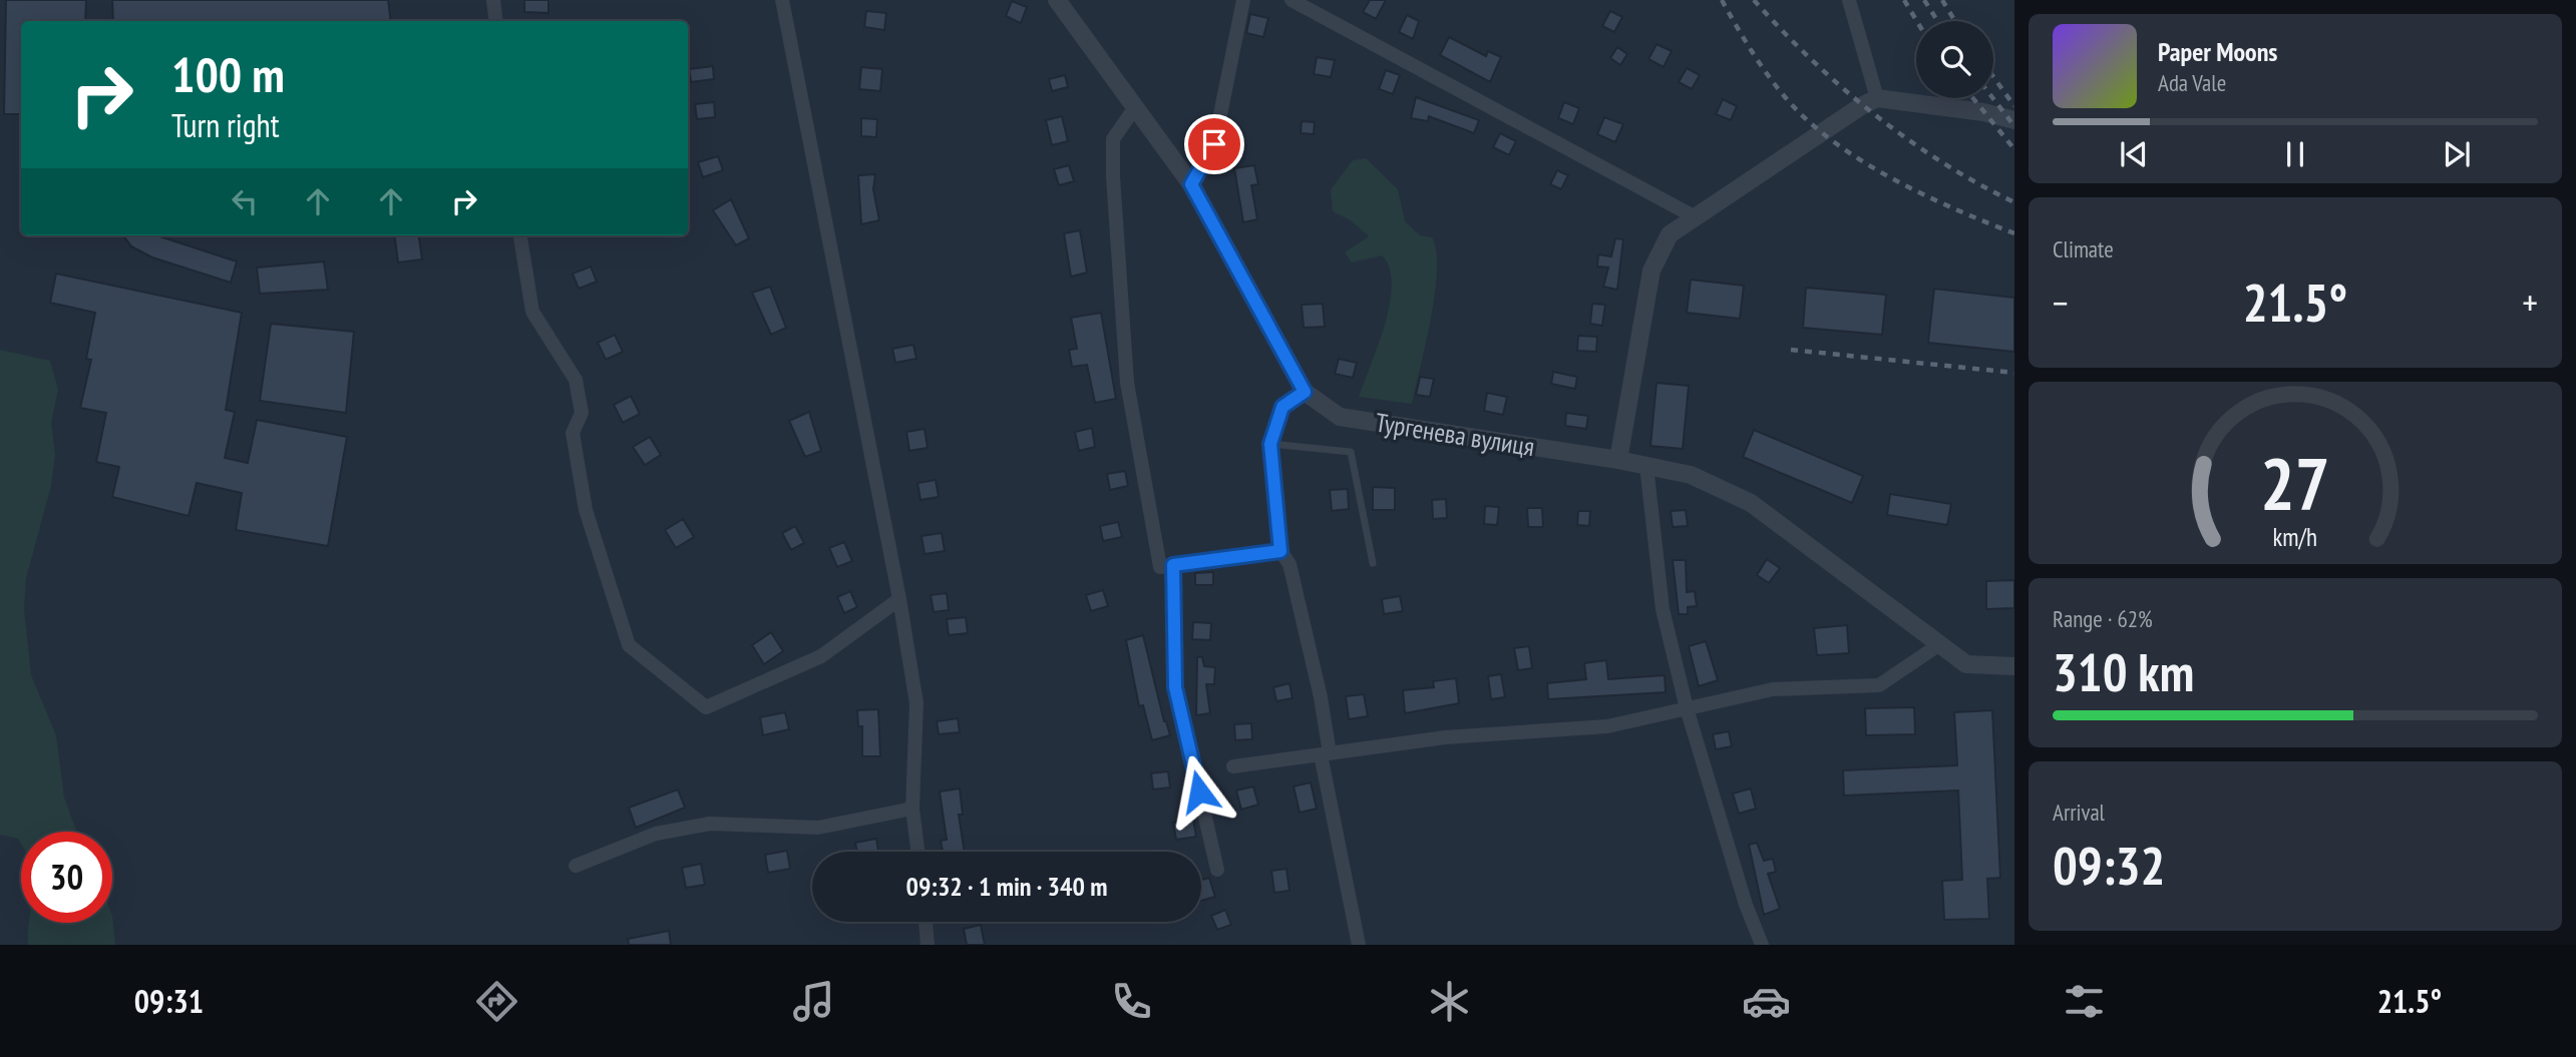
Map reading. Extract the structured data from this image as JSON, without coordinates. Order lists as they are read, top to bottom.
{
  "streets": {
    "street": ["Тургенева вулиця"]
  },
  "page": {
    "turn": ["100 m", "Turn right"],
    "song": ["Paper Moons", "Ada Vale"],
    "tile": [
      "Climate",
      ["Range · 62%", "310 km"],
      ["Arrival", "09:32"]
    ],
    "heat": ["−", "21.5°", "+"],
    "limit": "30",
    "trip": "09:32 · 1 min · 340 m",
    "tabs": ["09:31", "21.5°"],
    "gauge": ["27", "km/h"]
  }
}
